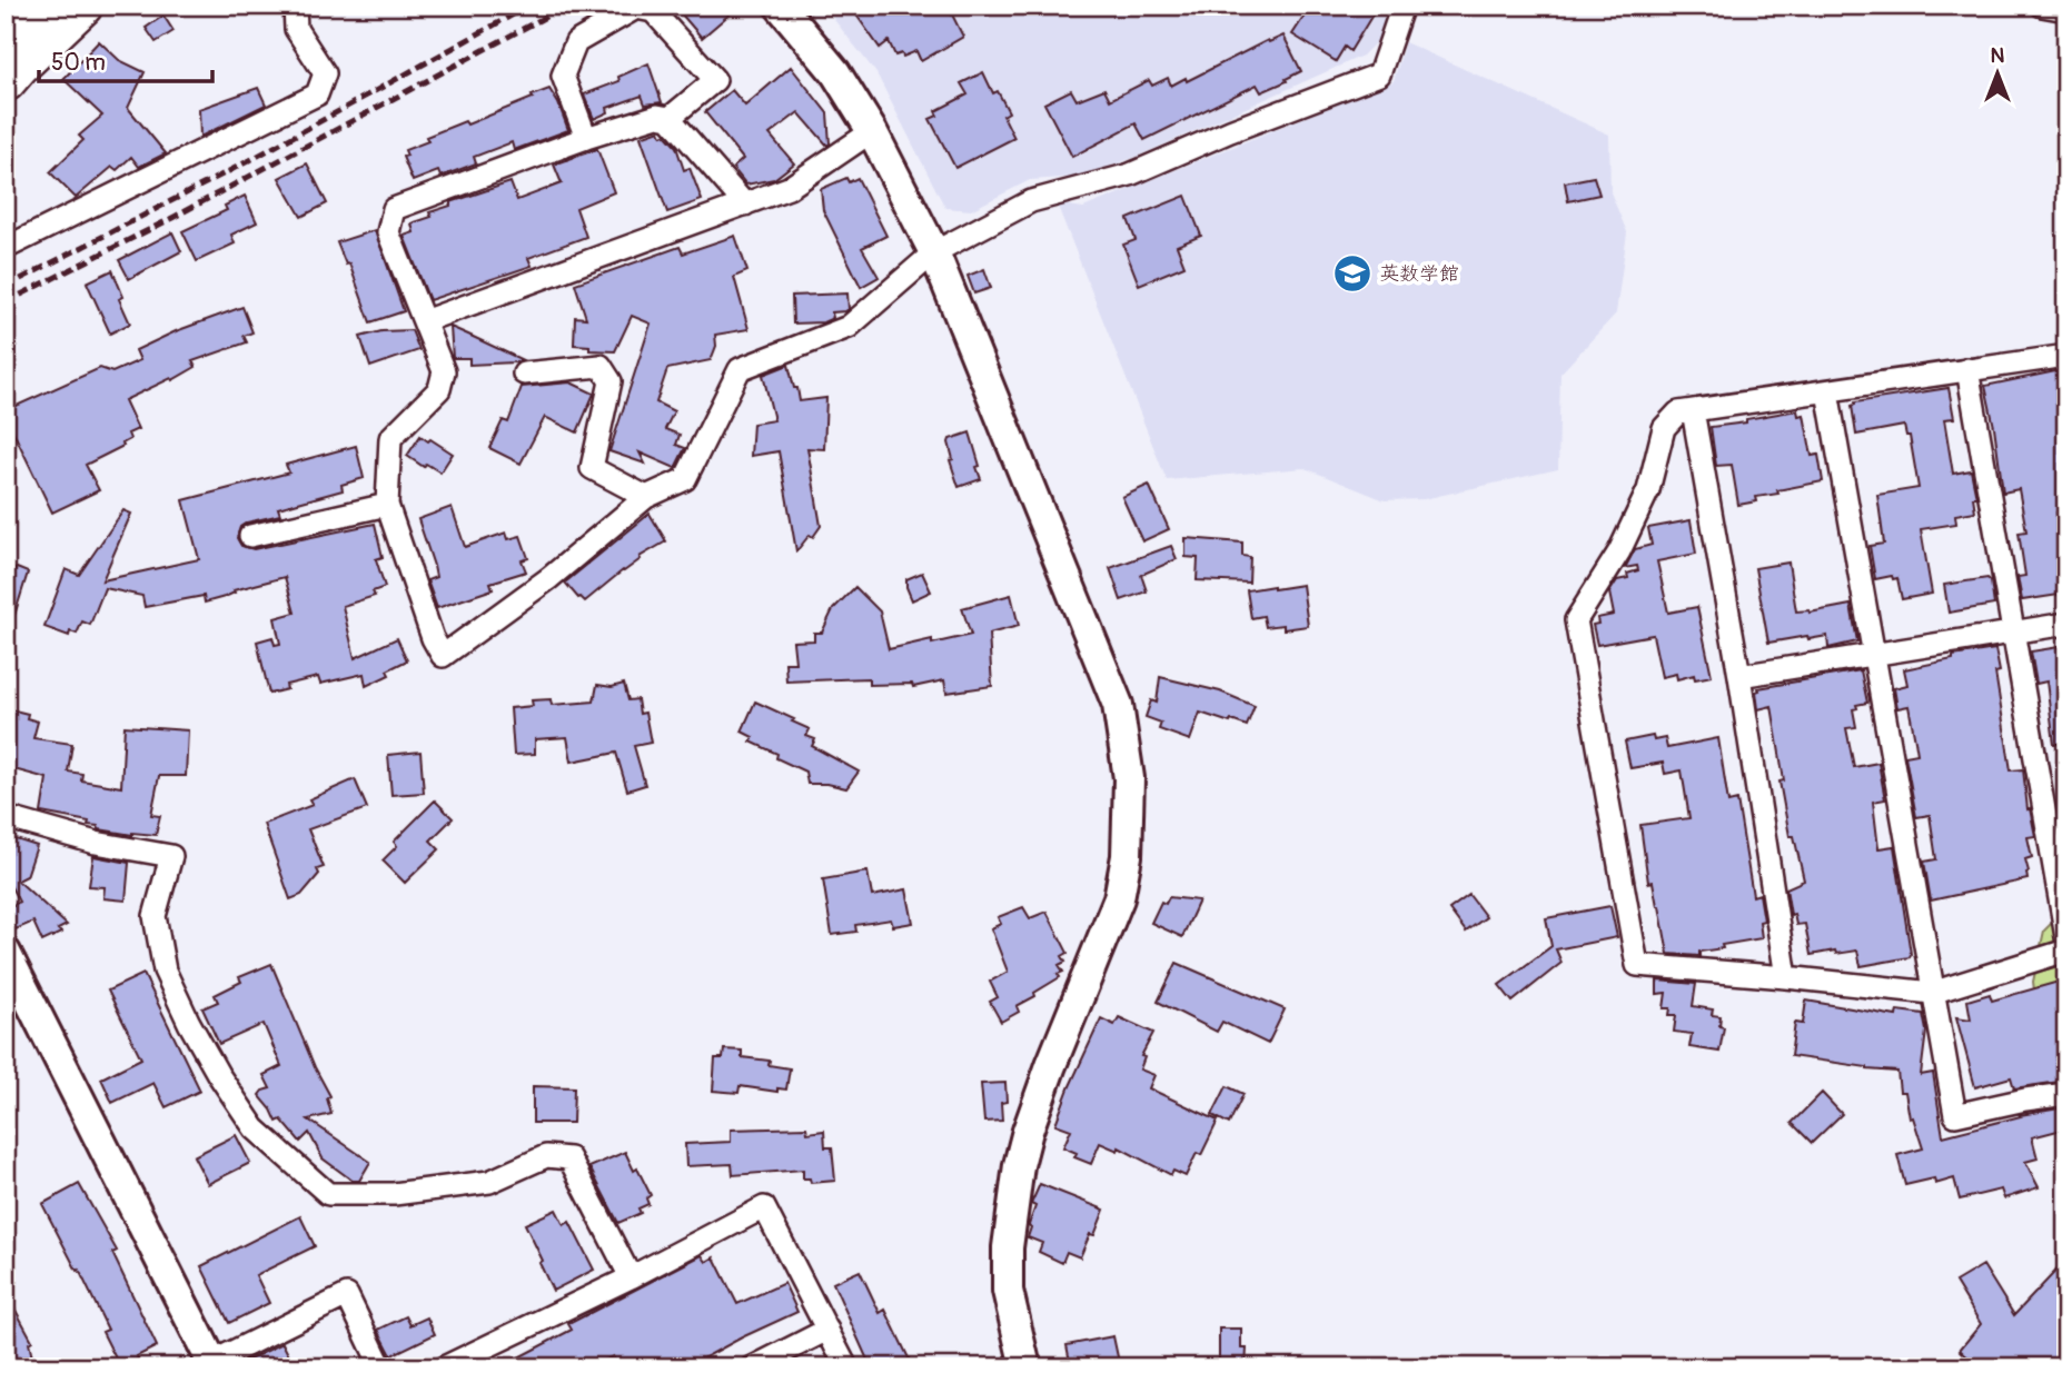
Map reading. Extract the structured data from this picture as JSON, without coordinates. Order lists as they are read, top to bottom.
{
  "places": {
    "school or university": ["英数学館"]
  },
  "scale_bar": "50 m",
  "north": "top"
}
